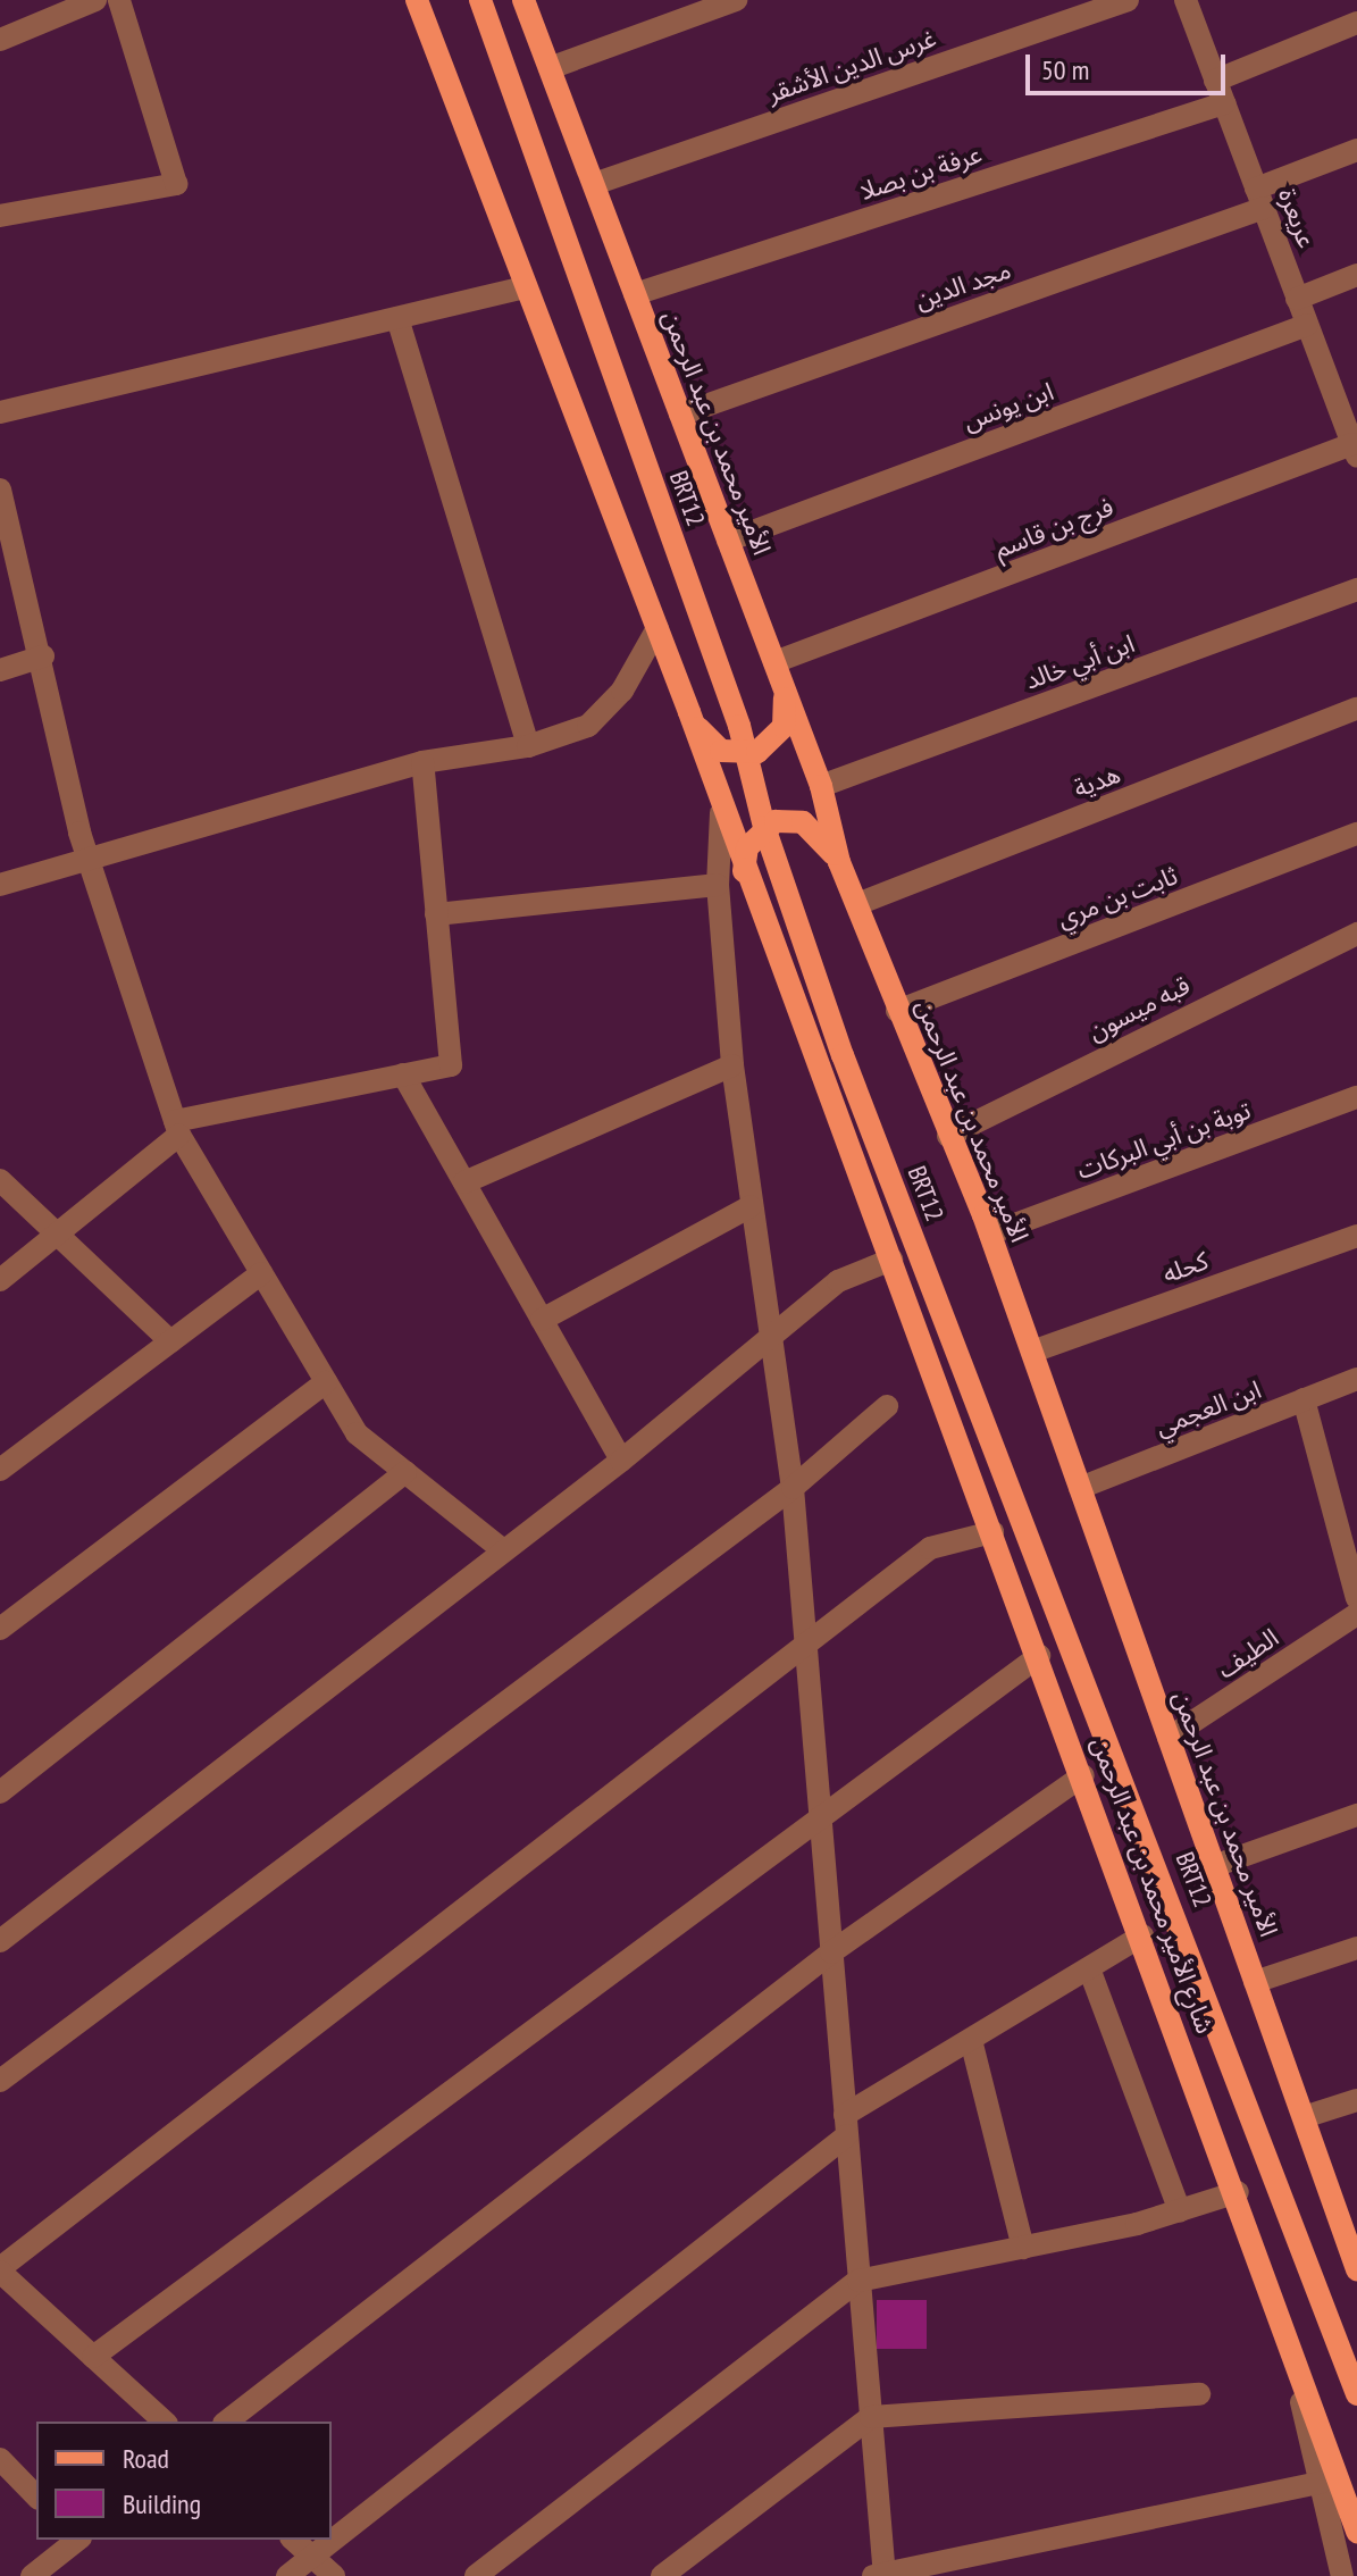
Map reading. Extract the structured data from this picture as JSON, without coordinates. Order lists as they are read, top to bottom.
{
  "streets": {
    "main road": ["الأمير محمد بن عبد الرحمن", "BRT12", "شارع الأمير محمد بن عبد الرحمن"],
    "street": [
      "غرس الدين الأشقر",
      "عرفة بن بصلا",
      "عريعرة",
      "مجد الدين",
      "ابن يونس",
      "فرج بن قاسم",
      "ابن أبي خالد",
      "هدية",
      "ثابت بن مري",
      "قبه ميسون",
      "توبة بن أبي البركات",
      "كحله",
      "ابن العجمي",
      "الطيف"
    ]
  },
  "crossings": [
    ["غرس الدين الأشقر", "الأمير محمد بن عبد الرحمن"],
    ["عرفة بن بصلا", "عريعرة"],
    ["عرفة بن بصلا", "الأمير محمد بن عبد الرحمن"],
    ["عريعرة", "مجد الدين"],
    ["عريعرة", "ابن يونس"],
    ["عريعرة", "فرج بن قاسم"],
    ["مجد الدين", "الأمير محمد بن عبد الرحمن"],
    ["ابن يونس", "الأمير محمد بن عبد الرحمن"],
    ["الأمير محمد بن عبد الرحمن", "فرج بن قاسم"],
    ["الأمير محمد بن عبد الرحمن", "ابن أبي خالد"],
    ["الأمير محمد بن عبد الرحمن", "هدية"],
    ["الأمير محمد بن عبد الرحمن", "ثابت بن مري"],
    ["الأمير محمد بن عبد الرحمن", "قبه ميسون"],
    ["الأمير محمد بن عبد الرحمن", "توبة بن أبي البركات"],
    ["الأمير محمد بن عبد الرحمن", "كحله"],
    ["الأمير محمد بن عبد الرحمن", "ابن العجمي"],
    ["الأمير محمد بن عبد الرحمن", "الطيف"]
  ],
  "legend": ["Road", "Building"],
  "scale_bar": "50 m"
}
